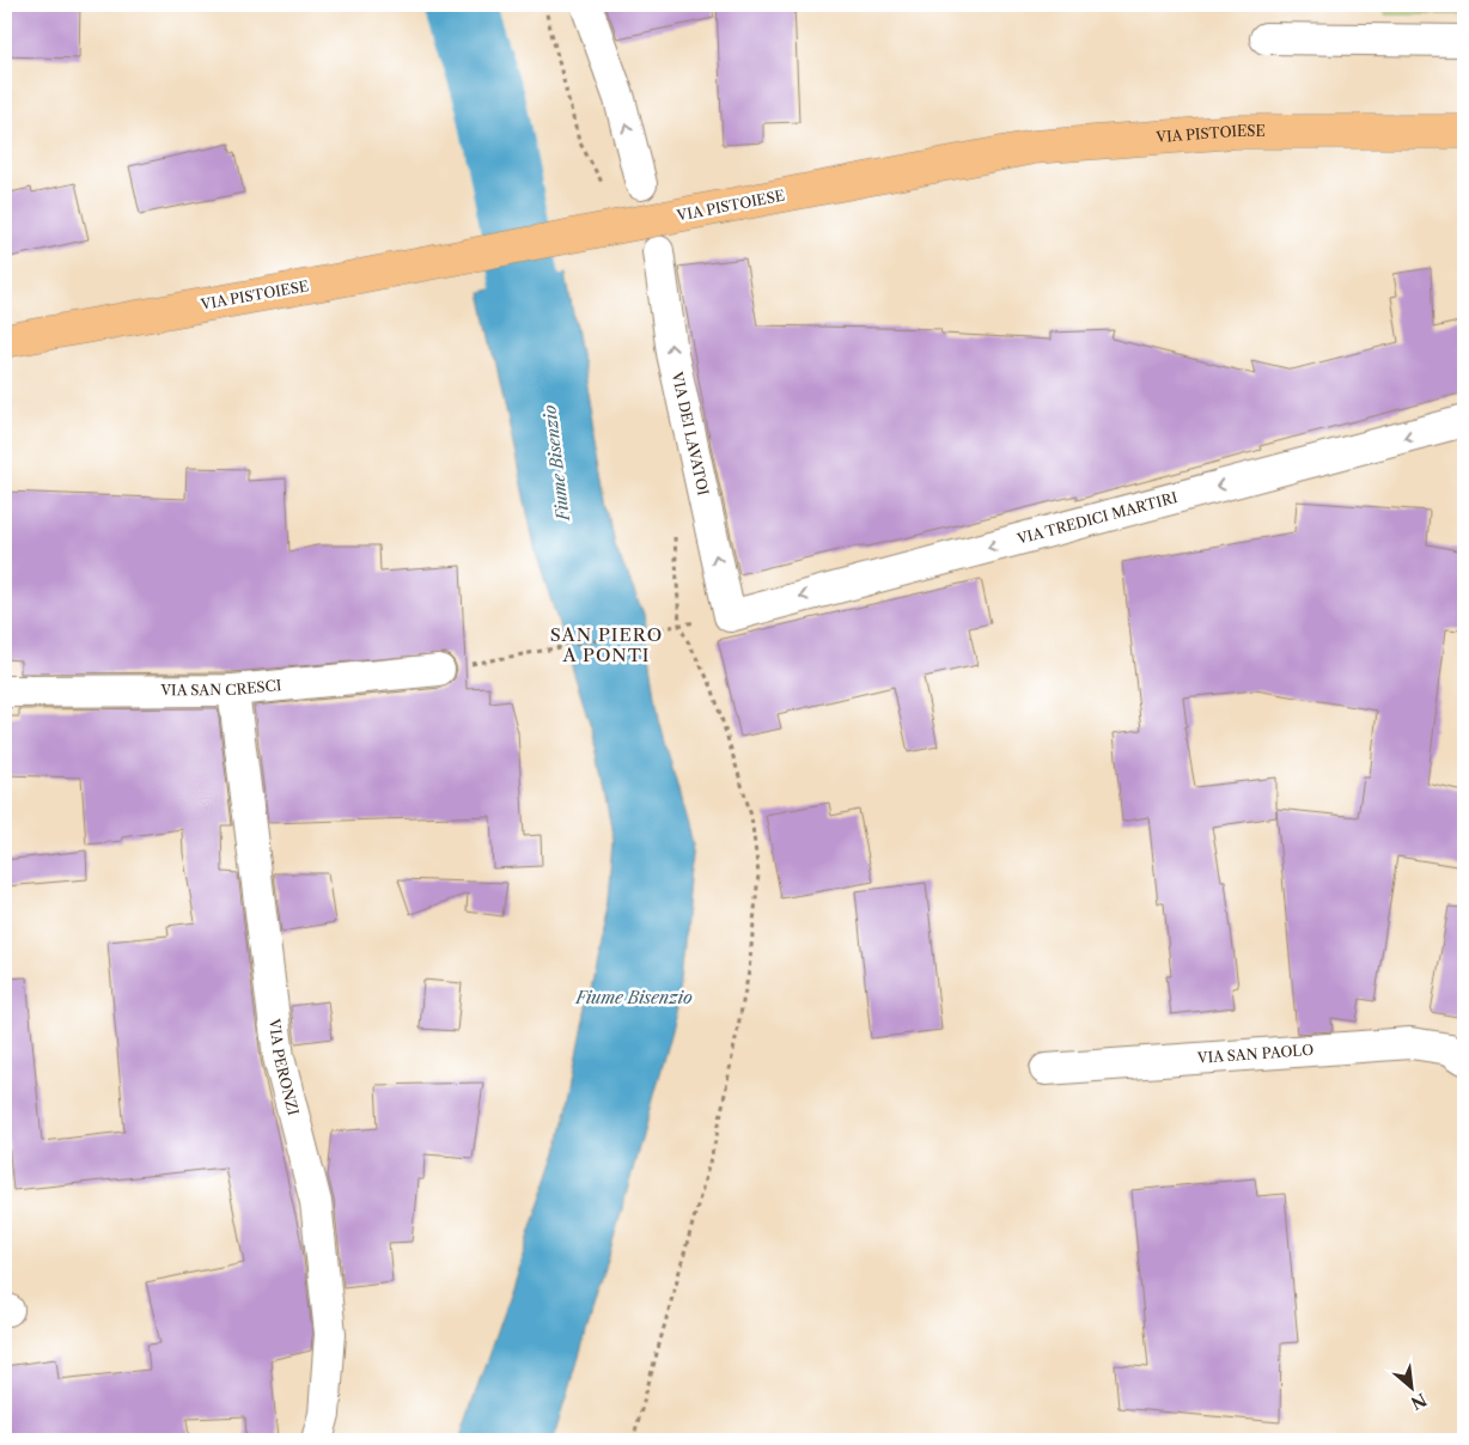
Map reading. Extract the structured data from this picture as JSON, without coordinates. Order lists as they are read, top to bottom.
{
  "streets": {
    "main road": ["VIA PISTOIESE"],
    "street": [
      "VIA DEI LAVATOI",
      "VIA TREDICI MARTIRI",
      "VIA SAN CRESCI",
      "VIA SAN PAOLO",
      "VIA PERONZI"
    ]
  },
  "crossings": [
    ["VIA DEI LAVATOI", "VIA TREDICI MARTIRI"],
    ["VIA SAN CRESCI", "VIA PERONZI"]
  ],
  "one_way": ["VIA DEI LAVATOI", "VIA TREDICI MARTIRI"],
  "districts": ["SAN PIERO A PONTI"],
  "water": ["Fiume Bisenzio"],
  "north": "bottom right"
}
